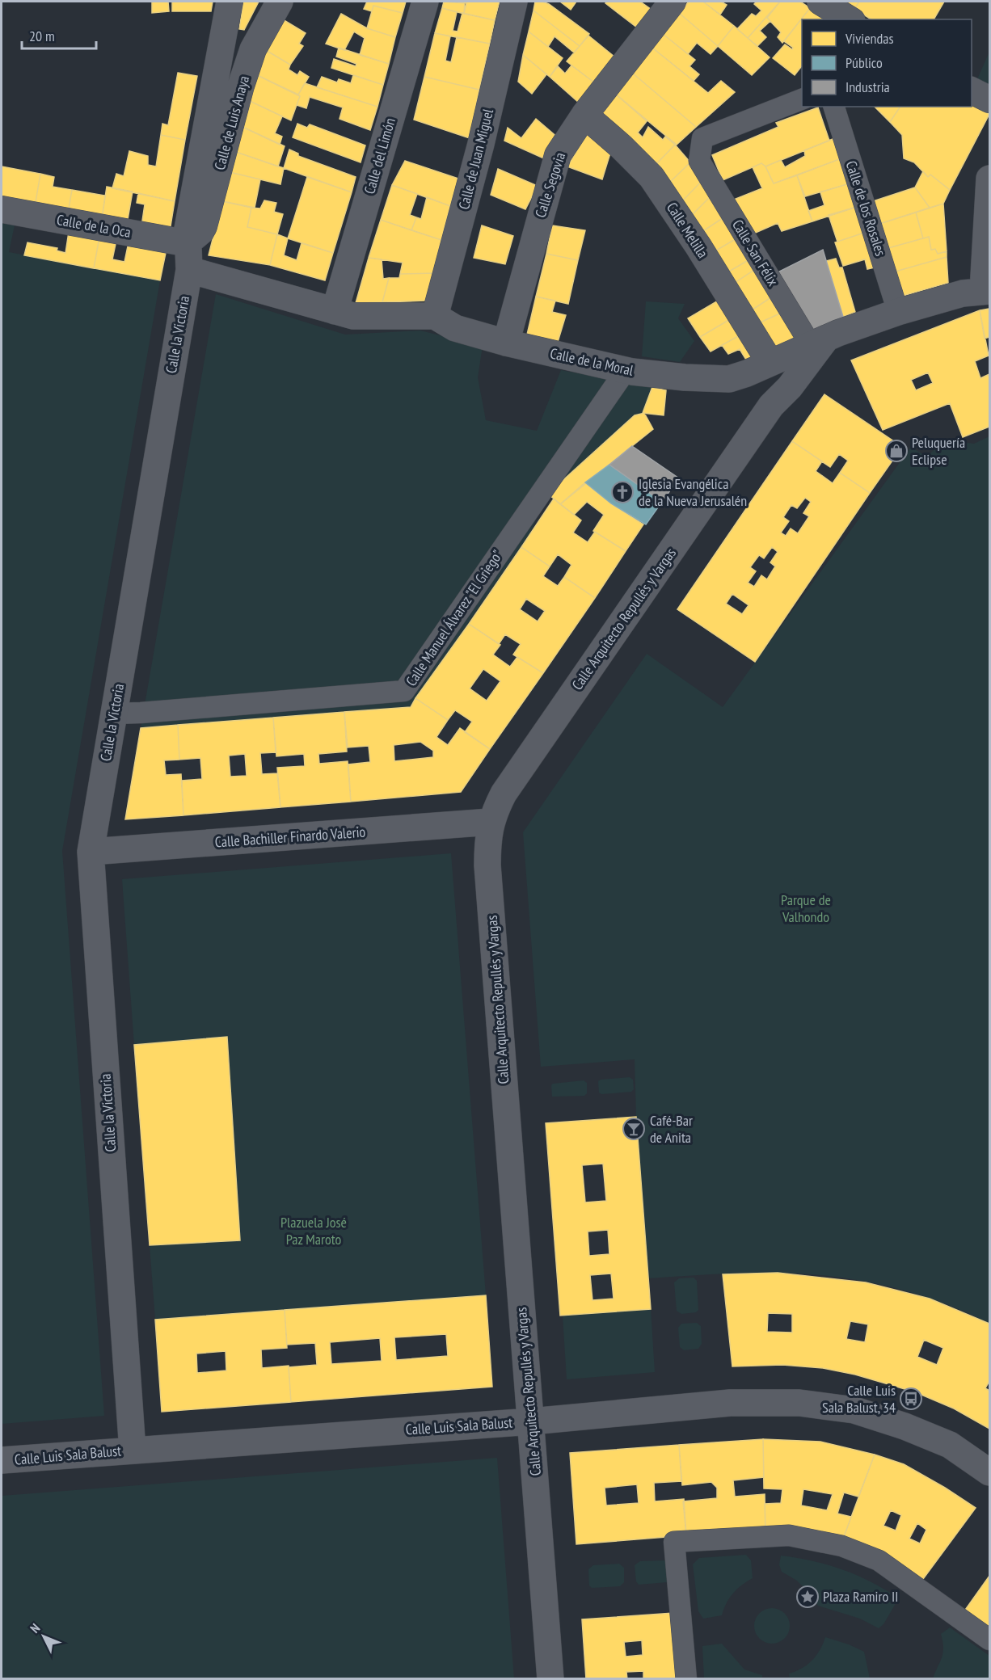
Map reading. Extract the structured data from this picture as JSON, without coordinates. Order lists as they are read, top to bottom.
{
  "streets": {
    "street": [
      "Calle de Luis Anaya",
      "Calle del Limón",
      "Calle de Juan Miguel",
      "Calle Segovia",
      "Calle de los Rosales",
      "Calle de la Oca",
      "Calle Melilla",
      "Calle San Félix",
      "Calle la Victoria",
      "Calle de la Moral",
      "Calle Manuel Álvarez \"El Griego\"",
      "Calle Arquitecto Repullés y Vargas",
      "Calle Bachiller Finardo Valerio",
      "Calle Luis Sala Balust"
    ]
  },
  "crossings": [
    ["Calle de Luis Anaya", "Calle de la Oca"],
    ["Calle de Luis Anaya", "Calle la Victoria"],
    ["Calle del Limón", "Calle de la Moral"],
    ["Calle de Juan Miguel", "Calle de la Moral"],
    ["Calle Segovia", "Calle Melilla"],
    ["Calle Segovia", "Calle de la Moral"],
    ["Calle de los Rosales", "Calle de la Moral"],
    ["Calle de la Oca", "Calle la Victoria"],
    ["Calle Melilla", "Calle de la Moral"],
    ["Calle Melilla", "Calle Arquitecto Repullés y Vargas"],
    ["Calle San Félix", "Calle de la Moral"],
    ["Calle San Félix", "Calle Arquitecto Repullés y Vargas"],
    ["Calle la Victoria", "Calle de la Moral"],
    ["Calle la Victoria", "Calle Manuel Álvarez \"El Griego\""],
    ["Calle la Victoria", "Calle Bachiller Finardo Valerio"],
    ["Calle la Victoria", "Calle Luis Sala Balust"],
    ["Calle de la Moral", "Calle Arquitecto Repullés y Vargas"],
    ["Calle Arquitecto Repullés y Vargas", "Calle Bachiller Finardo Valerio"],
    ["Calle Arquitecto Repullés y Vargas", "Calle Luis Sala Balust"]
  ],
  "parks": ["Parque de Valhondo", "Plazuela José Paz Maroto"],
  "places": {
    "shop": ["Peluquería Eclipse"],
    "church": ["Iglesia Evangélica de la Nueva Jerusalén"],
    "bar": ["Café-Bar de Anita"],
    "bus stop": ["Calle Luis Sala Balust, 34"],
    "place": ["Plaza Ramiro II"]
  },
  "legend": ["Viviendas", "Público", "Industria"],
  "scale_bar": "20 m",
  "north": "top left"
}
